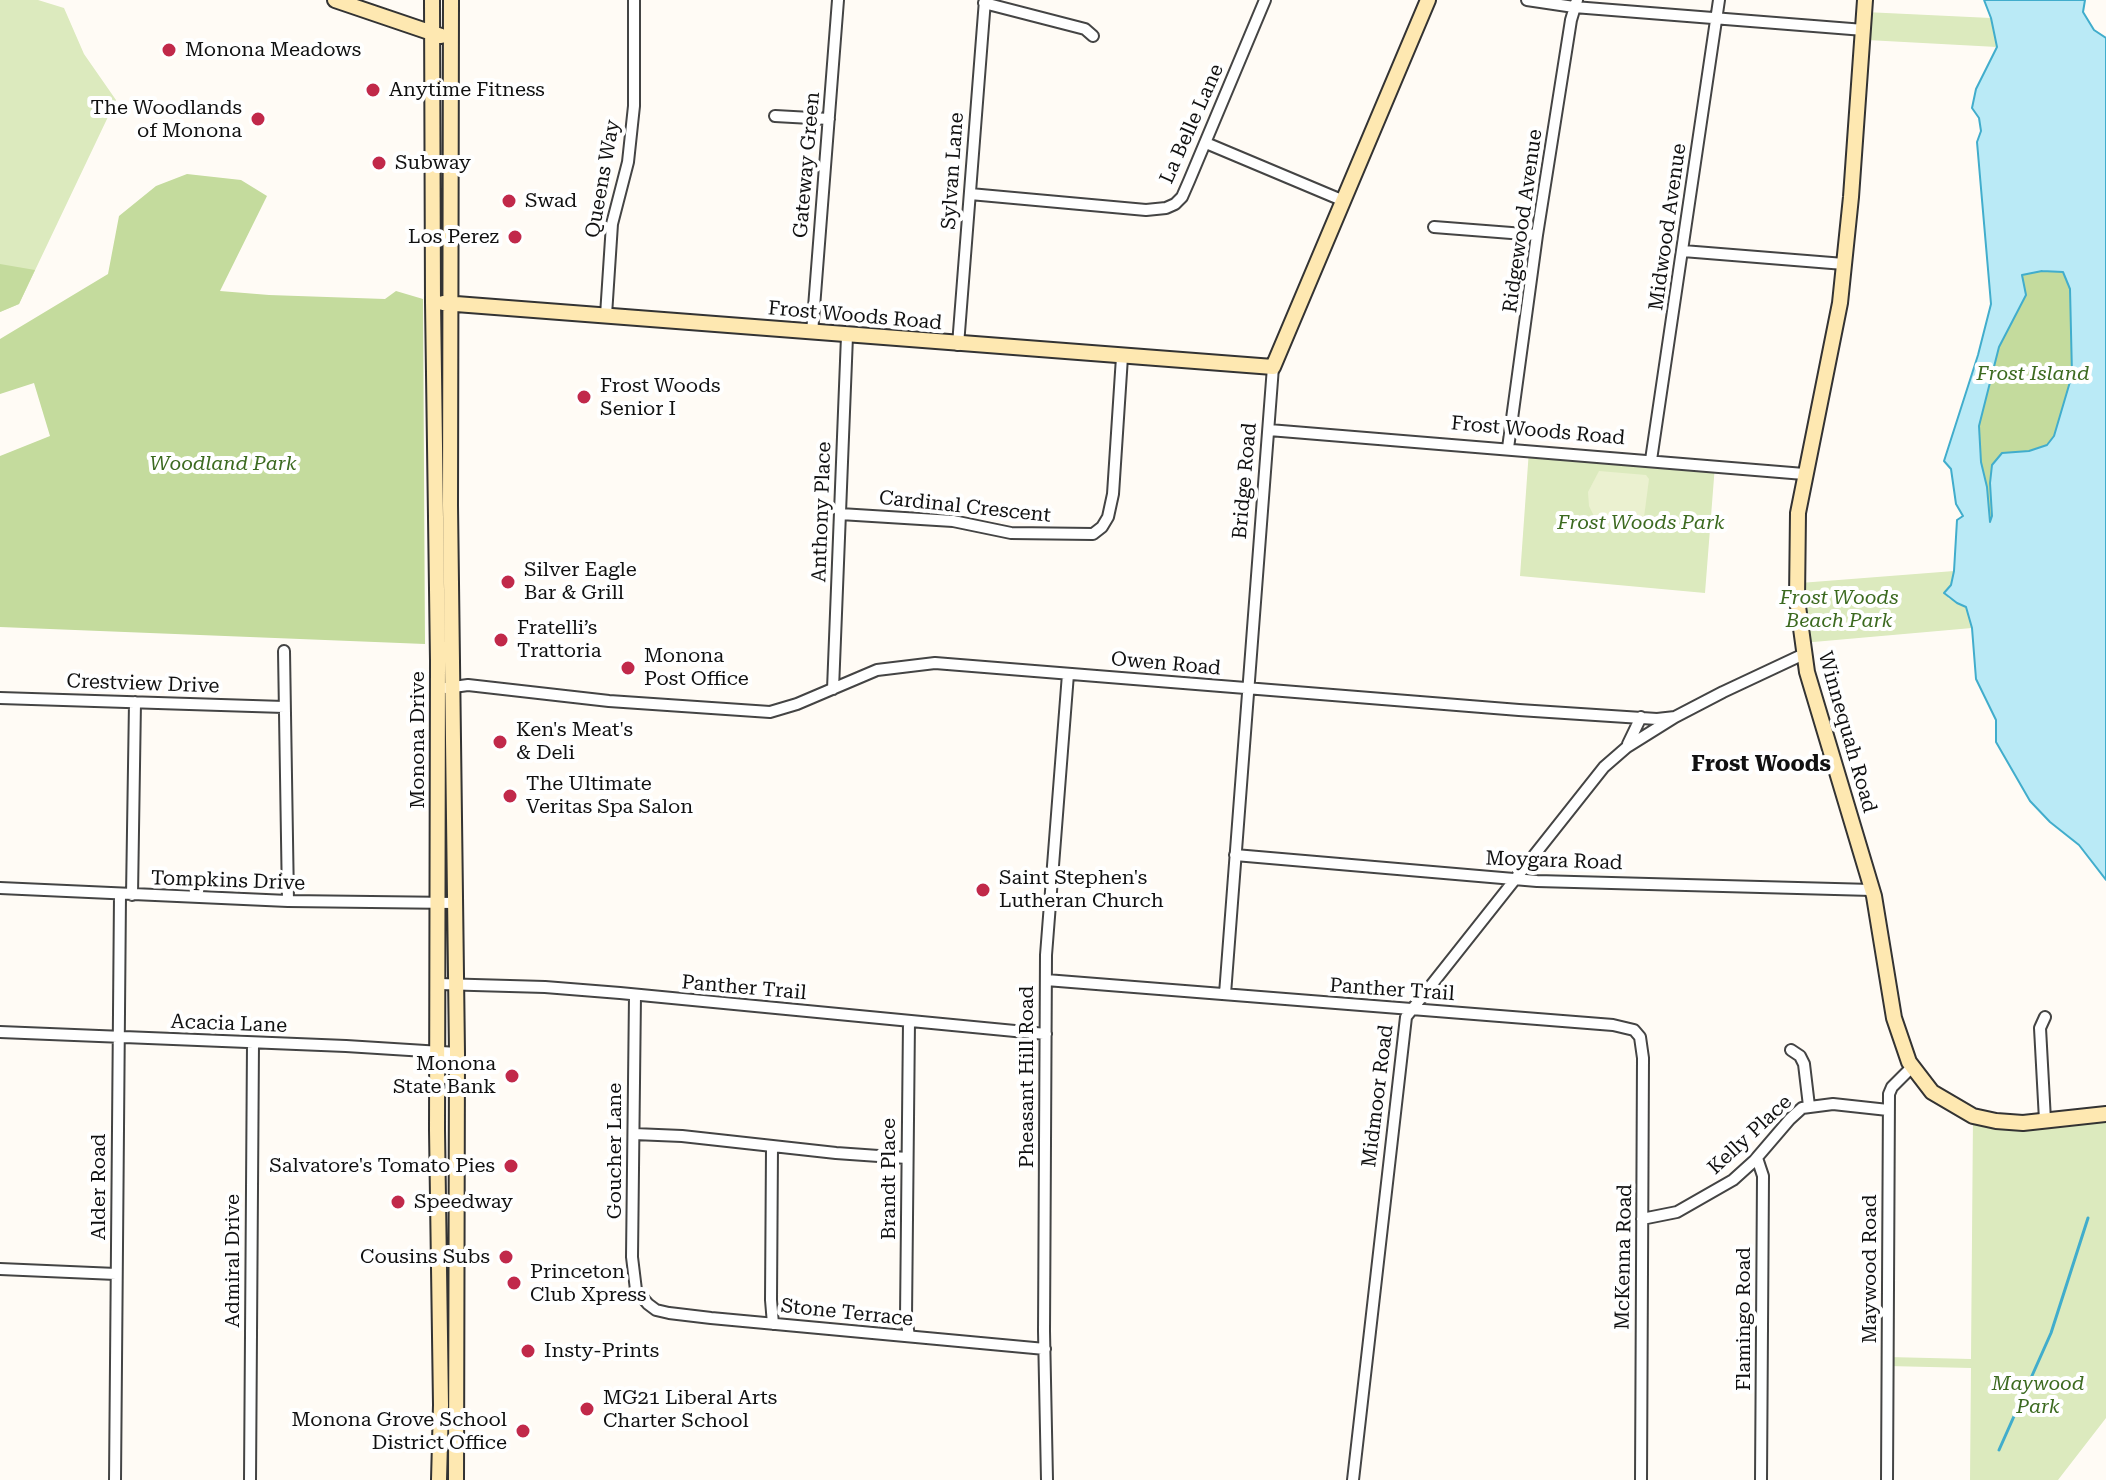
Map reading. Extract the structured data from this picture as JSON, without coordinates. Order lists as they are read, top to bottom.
{
  "streets": {
    "street": [
      "La Belle Lane",
      "Gateway Green",
      "Sylvan Lane",
      "Queens Way",
      "Ridgewood Avenue",
      "Midwood Avenue",
      "Frost Woods Road",
      "Bridge Road",
      "Cardinal Crescent",
      "Anthony Place",
      "Owen Road",
      "Crestview Drive",
      "Winnequah Road",
      "Monona Drive",
      "Moygara Road",
      "Tompkins Drive",
      "Panther Trail",
      "Acacia Lane",
      "Pheasant Hill Road",
      "Midmoor Road",
      "Kelly Place",
      "Goucher Lane",
      "Brandt Place",
      "Alder Road",
      "McKenna Road",
      "Admiral Drive",
      "Maywood Road",
      "Stone Terrace",
      "Flamingo Road"
    ]
  },
  "crossings": [
    ["La Belle Lane", "Sylvan Lane"],
    ["Gateway Green", "Frost Woods Road"],
    ["Sylvan Lane", "Frost Woods Road"],
    ["Queens Way", "Frost Woods Road"],
    ["Ridgewood Avenue", "Frost Woods Road"],
    ["Midwood Avenue", "Frost Woods Road"],
    ["Frost Woods Road", "Bridge Road"],
    ["Frost Woods Road", "Cardinal Crescent"],
    ["Frost Woods Road", "Anthony Place"],
    ["Frost Woods Road", "Winnequah Road"],
    ["Frost Woods Road", "Monona Drive"],
    ["Bridge Road", "Owen Road"],
    ["Bridge Road", "Moygara Road"],
    ["Bridge Road", "Panther Trail"],
    ["Cardinal Crescent", "Anthony Place"],
    ["Anthony Place", "Owen Road"],
    ["Owen Road", "Winnequah Road"],
    ["Owen Road", "Monona Drive"],
    ["Owen Road", "Pheasant Hill Road"],
    ["Owen Road", "Midmoor Road"],
    ["Winnequah Road", "Moygara Road"],
    ["Winnequah Road", "Maywood Road"],
    ["Monona Drive", "Tompkins Drive"],
    ["Monona Drive", "Panther Trail"],
    ["Monona Drive", "Acacia Lane"],
    ["Moygara Road", "Midmoor Road"],
    ["Tompkins Drive", "Alder Road"],
    ["Panther Trail", "Pheasant Hill Road"],
    ["Panther Trail", "Midmoor Road"],
    ["Panther Trail", "Goucher Lane"],
    ["Panther Trail", "Brandt Place"],
    ["Panther Trail", "McKenna Road"],
    ["Acacia Lane", "Alder Road"],
    ["Acacia Lane", "Admiral Drive"],
    ["Pheasant Hill Road", "Stone Terrace"],
    ["Kelly Place", "McKenna Road"],
    ["Kelly Place", "Maywood Road"],
    ["Kelly Place", "Flamingo Road"],
    ["Goucher Lane", "Stone Terrace"],
    ["Brandt Place", "Stone Terrace"]
  ],
  "districts": ["Frost Woods"],
  "parks": [
    "Frost Island",
    "Woodland Park",
    "Frost Woods Park",
    "Frost Woods Beach Park",
    "Maywood Park"
  ],
  "places": [
    "Monona Meadows",
    "Anytime Fitness",
    "The Woodlands of Monona",
    "Subway",
    "Swad",
    "Los Perez",
    "Frost Woods Senior I",
    "Silver Eagle Bar & Grill",
    "Fratelli’s Trattoria",
    "Monona Post Office",
    "Ken's Meat's & Deli",
    "The Ultimate Veritas Spa Salon",
    "Saint Stephen's Lutheran Church",
    "Monona State Bank",
    "Salvatore's Tomato Pies",
    "Speedway",
    "Cousins Subs",
    "Princeton Club Xpress",
    "Insty-Prints",
    "MG21 Liberal Arts Charter School",
    "Monona Grove School District Office"
  ]
}
